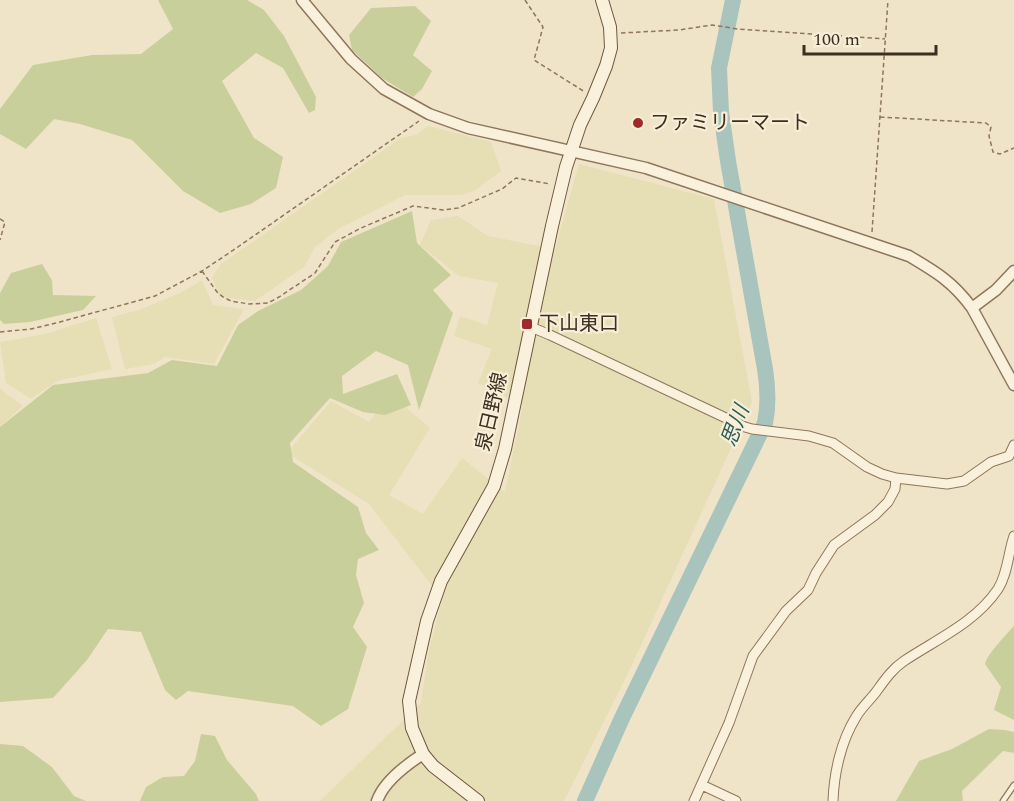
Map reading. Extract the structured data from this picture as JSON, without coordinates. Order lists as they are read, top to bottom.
{
  "streets": {
    "main road": ["泉日野線"]
  },
  "water": ["思川"],
  "places": {
    "other": ["ファミリーマート"],
    "transit": ["下山東口"]
  },
  "scale_bar": "100 m"
}
